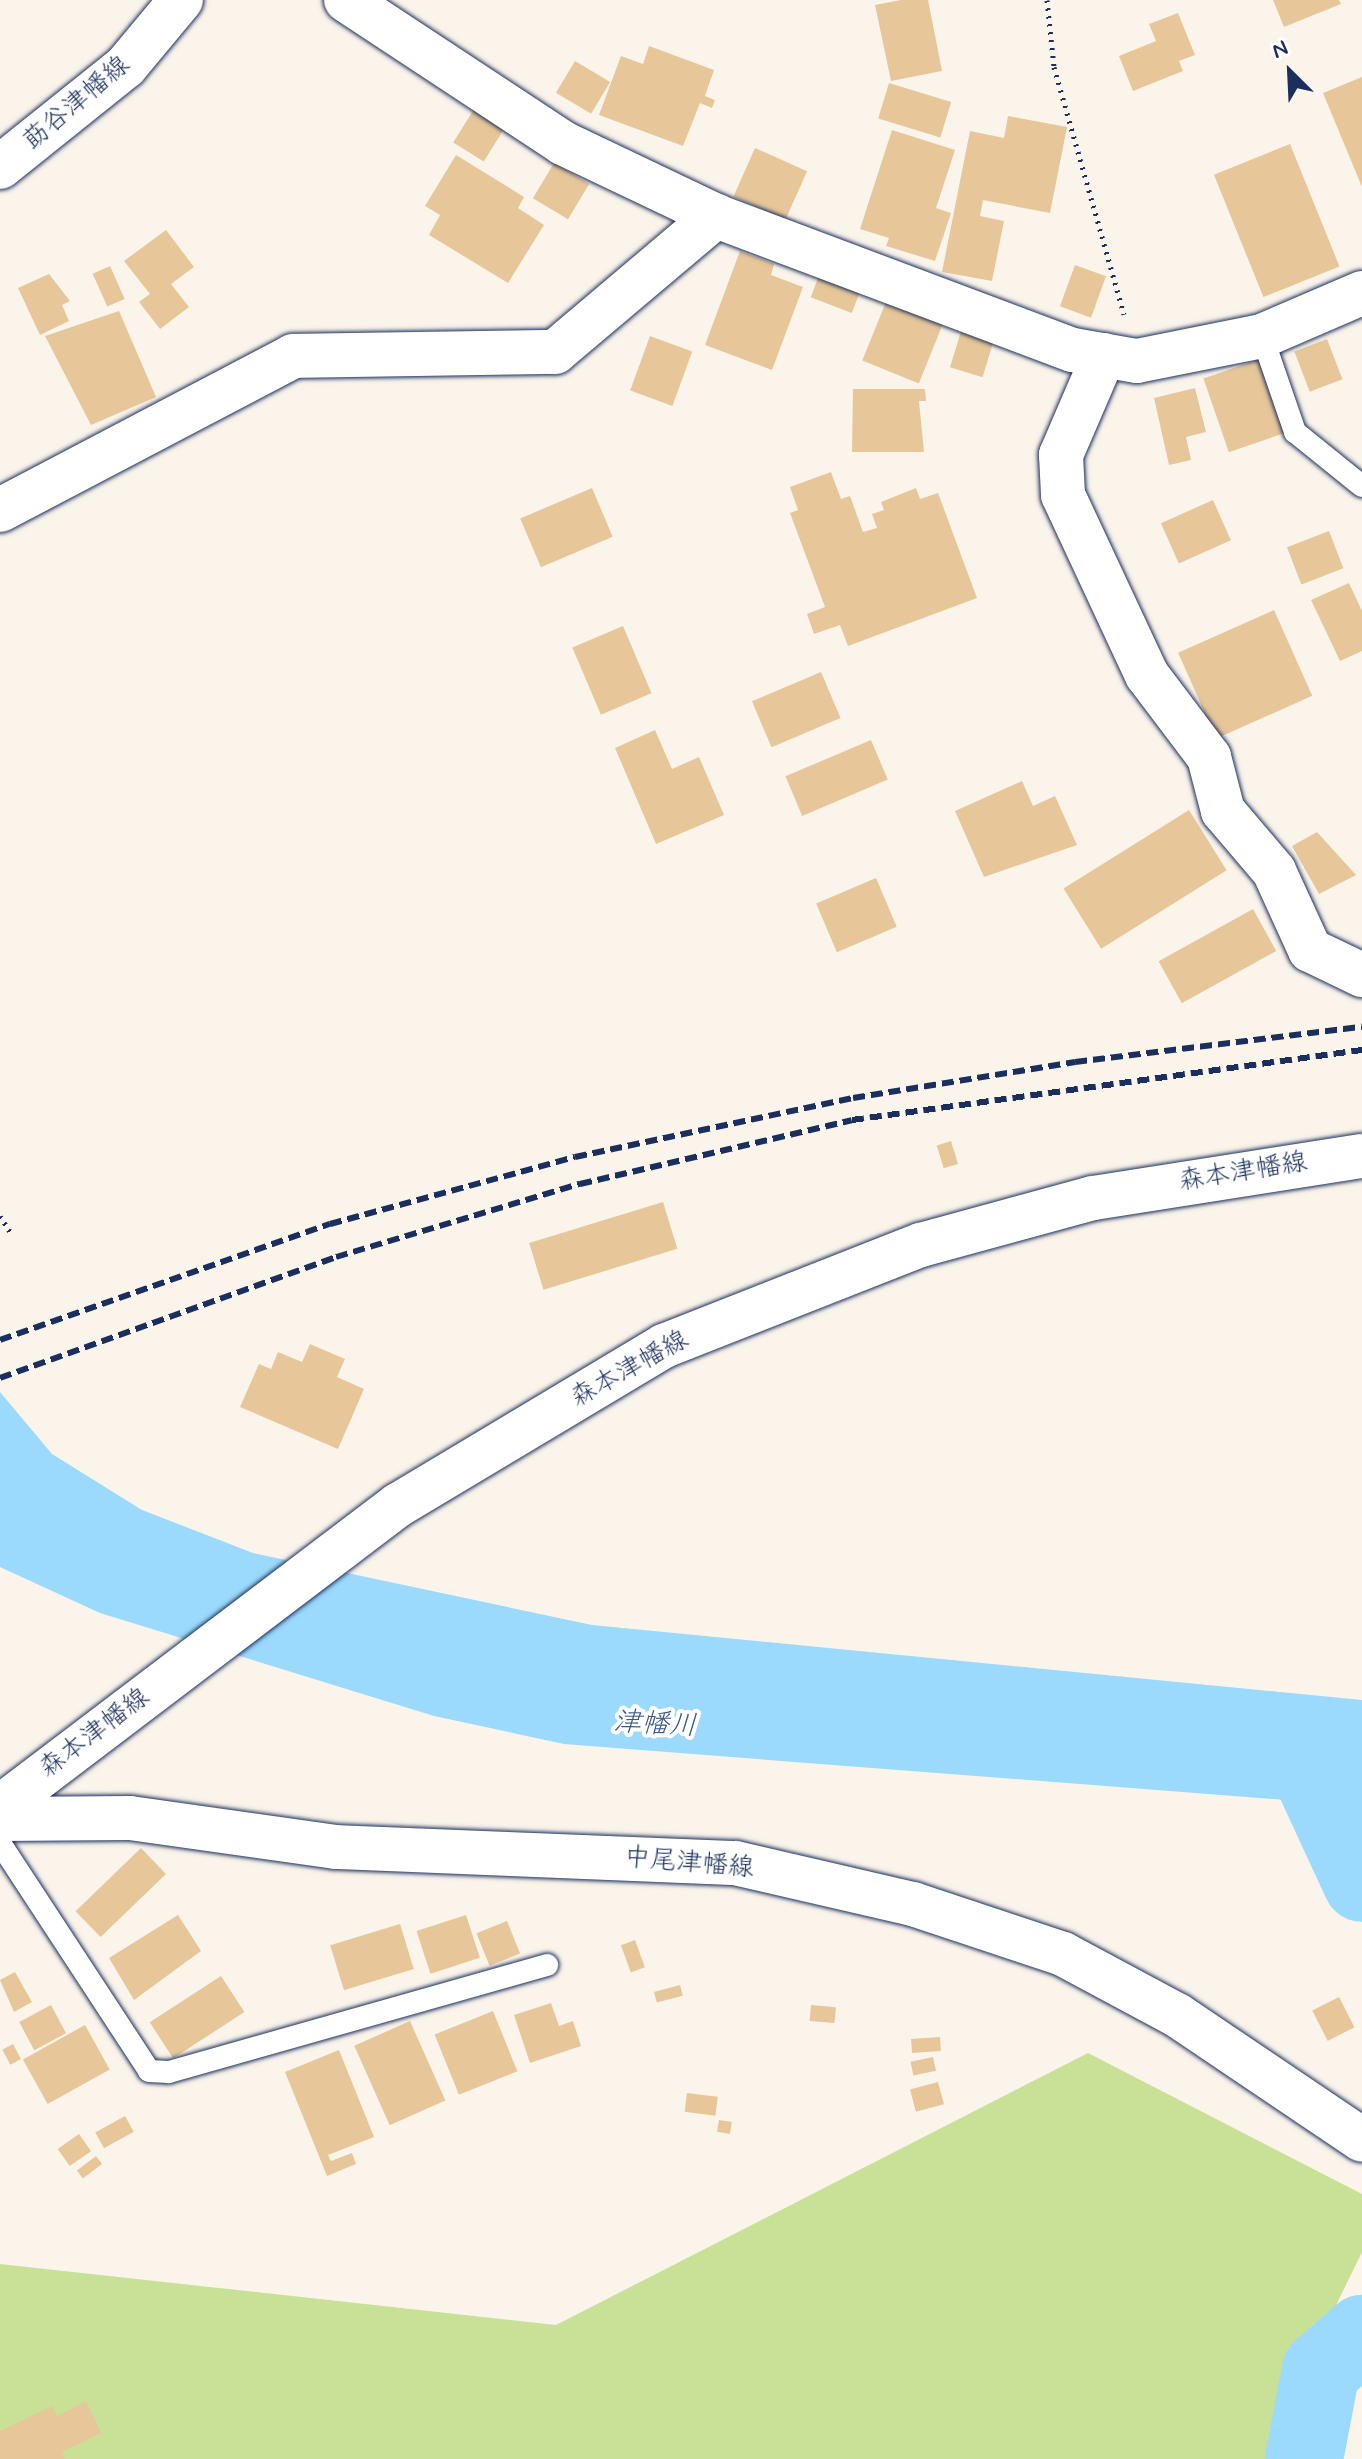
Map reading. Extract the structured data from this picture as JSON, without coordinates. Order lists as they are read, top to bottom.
{
  "streets": {
    "main road": ["莇谷津幡線", "森本津幡線", "中尾津幡線"]
  },
  "water": ["津幡川"],
  "north": "top left"
}
